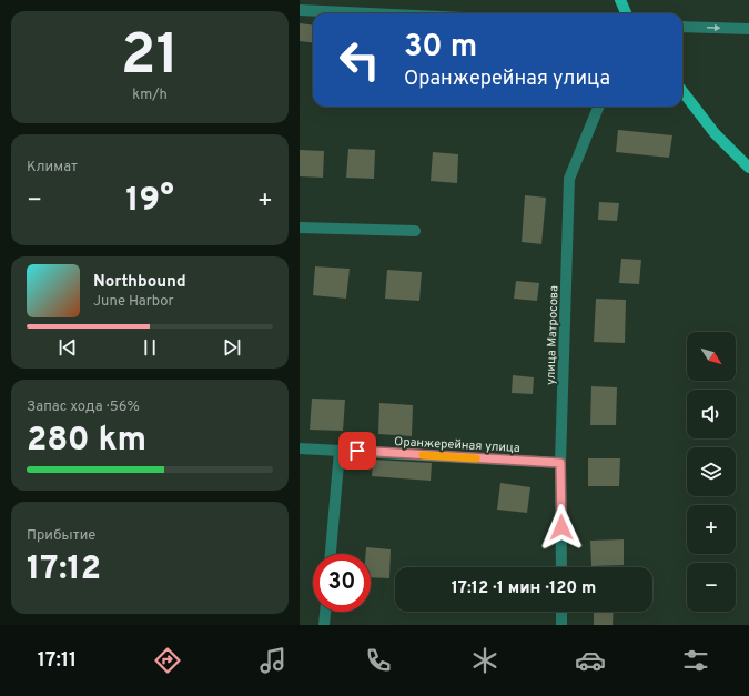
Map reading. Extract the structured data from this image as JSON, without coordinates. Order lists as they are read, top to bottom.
{
  "streets": {
    "street": ["улица Матросова", "Оранжерейная улица"]
  },
  "crossings": [
    ["улица Матросова", "Оранжерейная улица"]
  ],
  "north": "bottom right",
  "page": {
    "tile": [
      ["21", "km/h"],
      "Климат",
      ["Запас хода · 56%", "280 km"],
      ["Прибытие", "17:12"]
    ],
    "turn": ["30 m", "Оранжерейная улица"],
    "heat": ["−", "19°", "+"],
    "song": ["Northbound", "June Harbor"],
    "map_buttons": ["+", "−"],
    "limit": "30",
    "trip": "17:12 · 1 мин · 120 m",
    "tabs": "17:11"
  }
}
